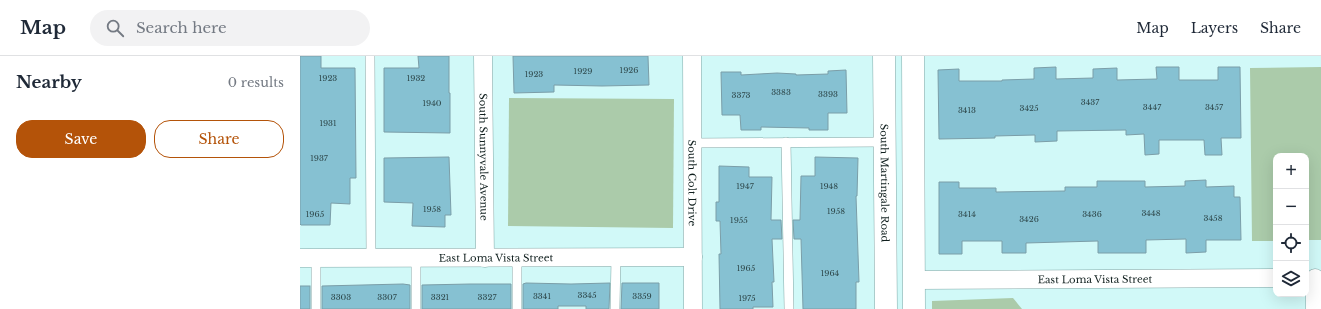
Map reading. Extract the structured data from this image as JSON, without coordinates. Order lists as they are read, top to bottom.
{
  "streets": {
    "street": [
      "South Sunnyvale Avenue",
      "South Colt Drive",
      "South Martingale Road",
      "East Loma Vista Street"
    ]
  },
  "crossings": [
    ["South Sunnyvale Avenue", "East Loma Vista Street"],
    ["South Colt Drive", "East Loma Vista Street"]
  ],
  "house_numbers": [
    "1926",
    "1929",
    "1923",
    "1923",
    "1932",
    "3383",
    "3393",
    "3373",
    "3437",
    "1940",
    "3447",
    "3457",
    "3425",
    "3413",
    "1931",
    "1937",
    "1947",
    "1948",
    "1958",
    "1958",
    "3448",
    "1965",
    "3414",
    "3436",
    "3458",
    "3426",
    "1955",
    "1965",
    "1964",
    "3345",
    "3341",
    "3359",
    "3303",
    "3307",
    "3321",
    "3327",
    "1975"
  ],
  "page": {
    "header": "Map",
    "search": "Search here",
    "nav": ["Map", "Layers", "Share"],
    "heading": ["Nearby", "0 results"],
    "buttons": ["Save", "Share"],
    "map_buttons": ["+", "−"]
  }
}
